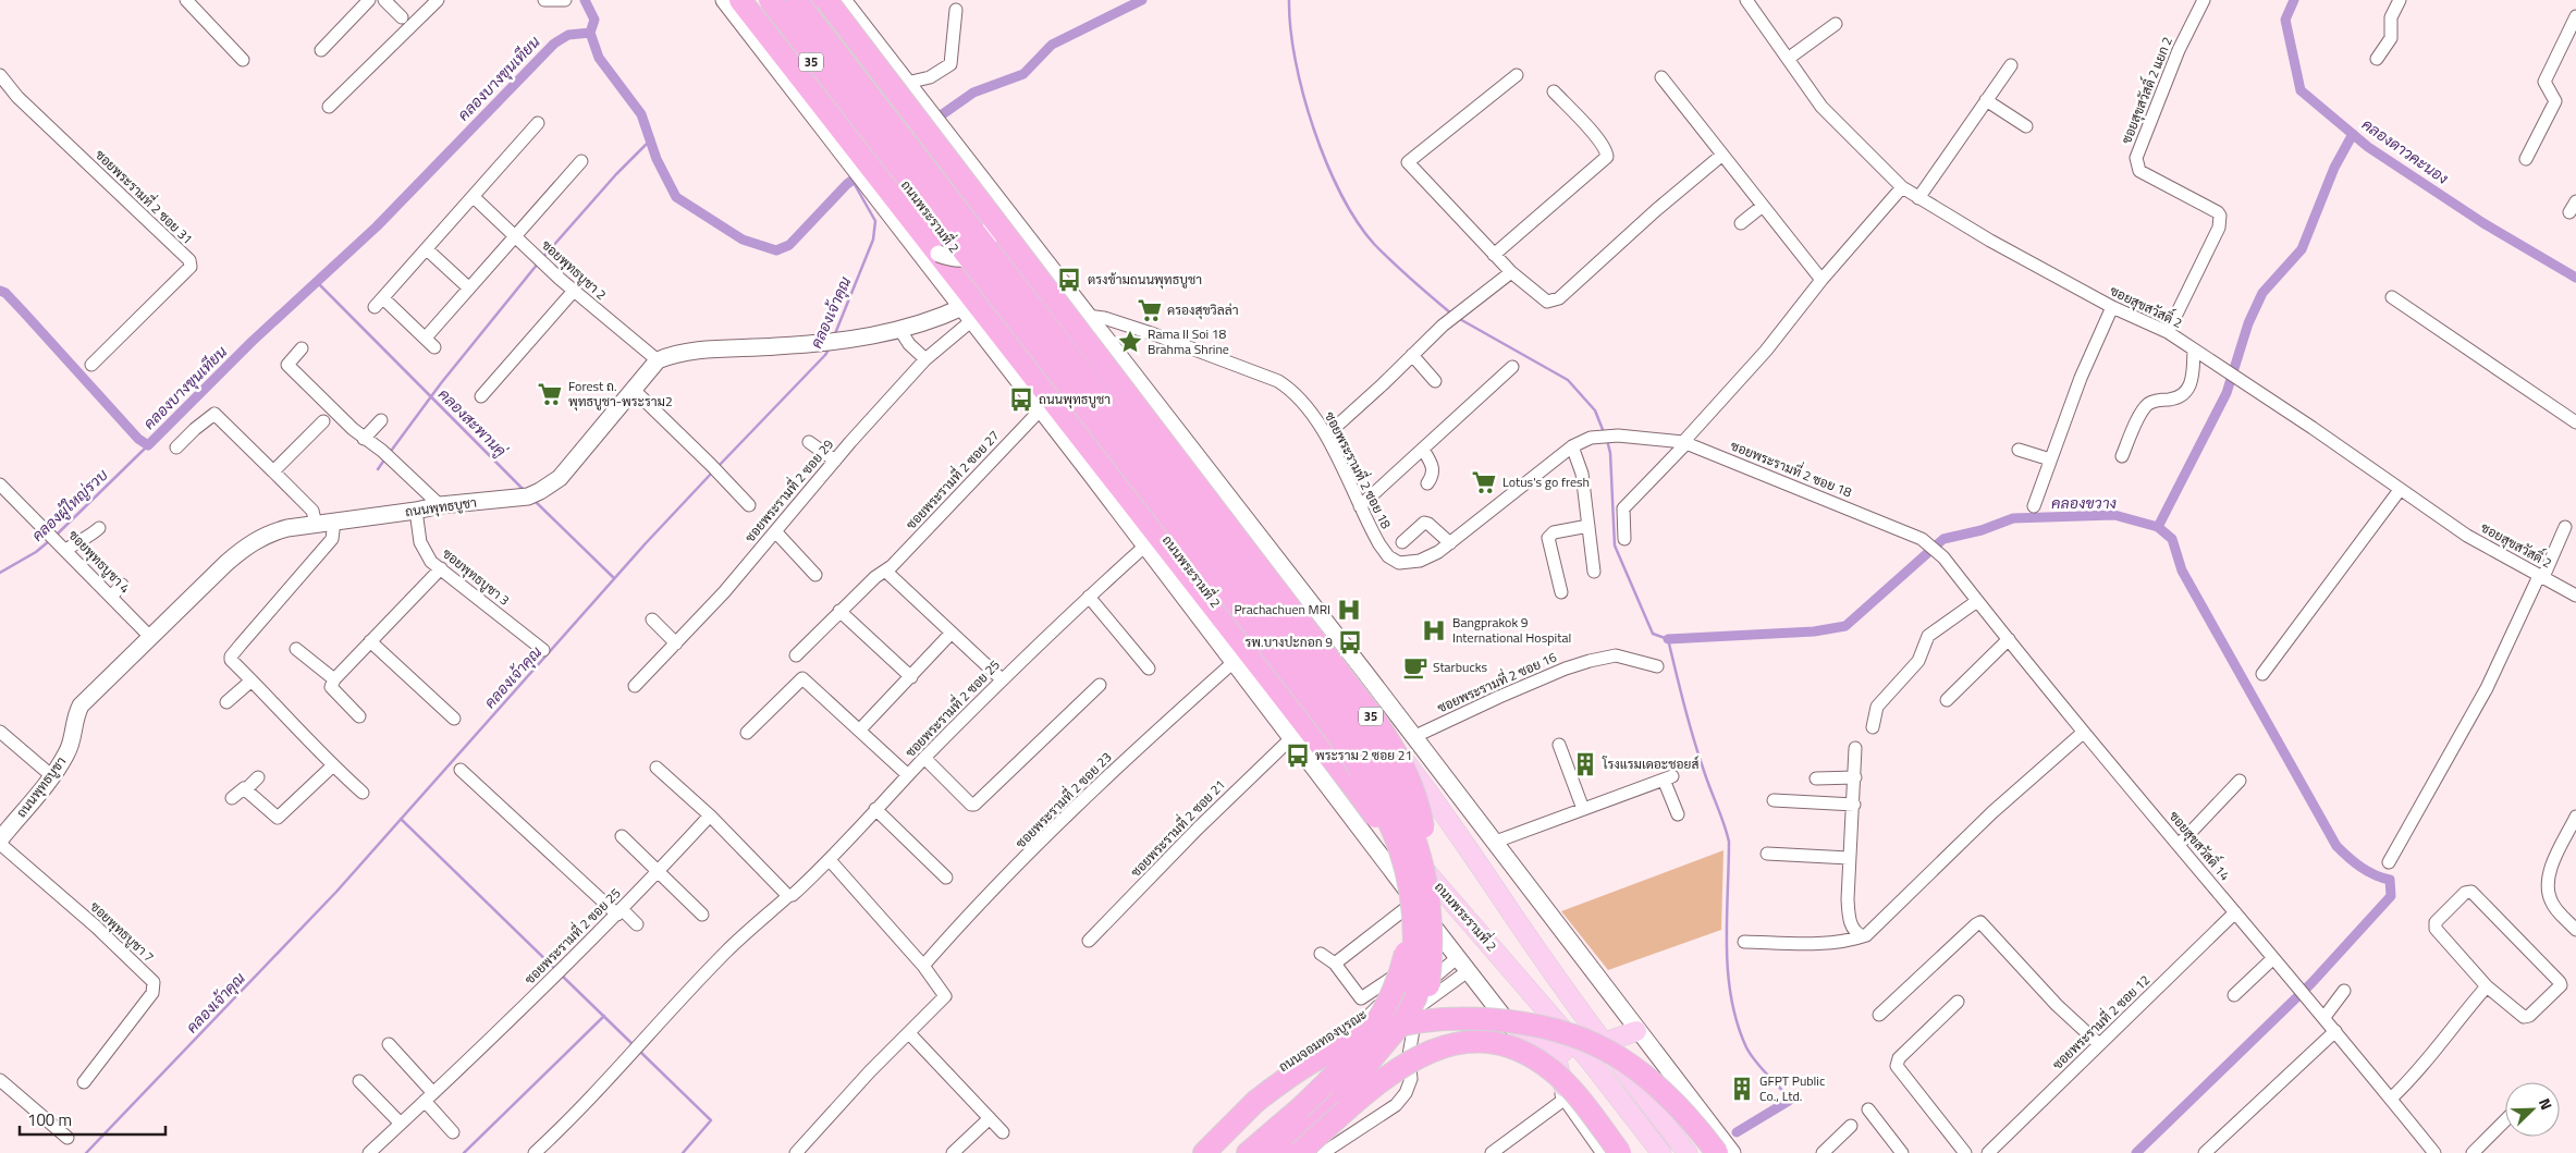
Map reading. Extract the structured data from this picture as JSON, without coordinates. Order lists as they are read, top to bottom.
{
  "streets": {
    "highway": ["35", "ถนนพระรามที่ 2"],
    "main road": ["ถนนพุทธบูชา"],
    "street": [
      "ซอยสุขสวัสดิ์ 2 แยก 2",
      "ซอยพระรามที่ 2 ซอย 31",
      "ซอยพุทธบูชา 2",
      "ซอยสุขสวัสดิ์ 2",
      "ซอยพระรามที่ 2 ซอย 18",
      "ซอยพระรามที่ 2 ซอย 27",
      "ซอยพระรามที่ 2 ซอย 29",
      "ซอยพุทธบูชา 4",
      "ซอยพุทธบูชา 3",
      "ซอยพระรามที่ 2 ซอย 16",
      "ซอยพระรามที่ 2 ซอย 25",
      "ซอยพระรามที่ 2 ซอย 23",
      "ซอยพระรามที่ 2 ซอย 21",
      "ซอยสุขสวัสดิ์ 14",
      "ซอยพุทธบูชา 7",
      "ซอยพระรามที่ 2 ซอย 12",
      "ถนนจอมทองบูรณะ"
    ]
  },
  "crossings": [
    ["35", "ซอยพระรามที่ 2 ซอย 18"],
    ["35", "ซอยพระรามที่ 2 ซอย 16"],
    ["ซอยสุขสวัสดิ์ 2 แยก 2", "ซอยสุขสวัสดิ์ 2"],
    ["ถนนพระรามที่ 2", "ซอยพระรามที่ 2 ซอย 27"],
    ["ถนนพระรามที่ 2", "ซอยพระรามที่ 2 ซอย 29"],
    ["ถนนพระรามที่ 2", "ซอยพระรามที่ 2 ซอย 25"],
    ["ถนนพระรามที่ 2", "ซอยพระรามที่ 2 ซอย 23"],
    ["ถนนพระรามที่ 2", "ซอยพระรามที่ 2 ซอย 21"],
    ["ถนนพระรามที่ 2", "ถนนจอมทองบูรณะ"],
    ["ซอยพุทธบูชา 2", "ถนนพุทธบูชา"],
    ["ซอยพระรามที่ 2 ซอย 18", "ซอยสุขสวัสดิ์ 14"],
    ["ถนนพุทธบูชา", "ซอยพุทธบูชา 4"],
    ["ถนนพุทธบูชา", "ซอยพุทธบูชา 3"],
    ["ถนนพุทธบูชา", "ซอยพุทธบูชา 7"],
    ["ซอยสุขสวัสดิ์ 14", "ซอยพระรามที่ 2 ซอย 12"]
  ],
  "water": [
    "คลองบางขุนเทียน",
    "คลองดาวคะนอง",
    "คลองเจ้าคุณ",
    "คลองสะพานคู่",
    "คลองขวาง",
    "คลองผู้ใหญ่รวบ"
  ],
  "places": {
    "bus stop": [
      "ตรงข้ามถนนพุทธบูชา",
      "ถนนพุทธบูชา",
      "รพ.บางปะกอก 9",
      "พระราม 2 ซอย 21"
    ],
    "supermarket": ["ครองสุขวิลล่า", "Forest ถ. พุทธบูชา-พระราม2", "Lotus's go fresh"],
    "place": ["Rama II Soi 18 Brahma Shrine"],
    "hospital": ["Prachachuen MRI", "Bangprakok 9 International Hospital"],
    "cafe": ["Starbucks"],
    "building": ["โรงแรมเดอะชอยส์", "GFPT Public Co., Ltd."]
  },
  "scale_bar": "100 m",
  "north": "top right"
}
